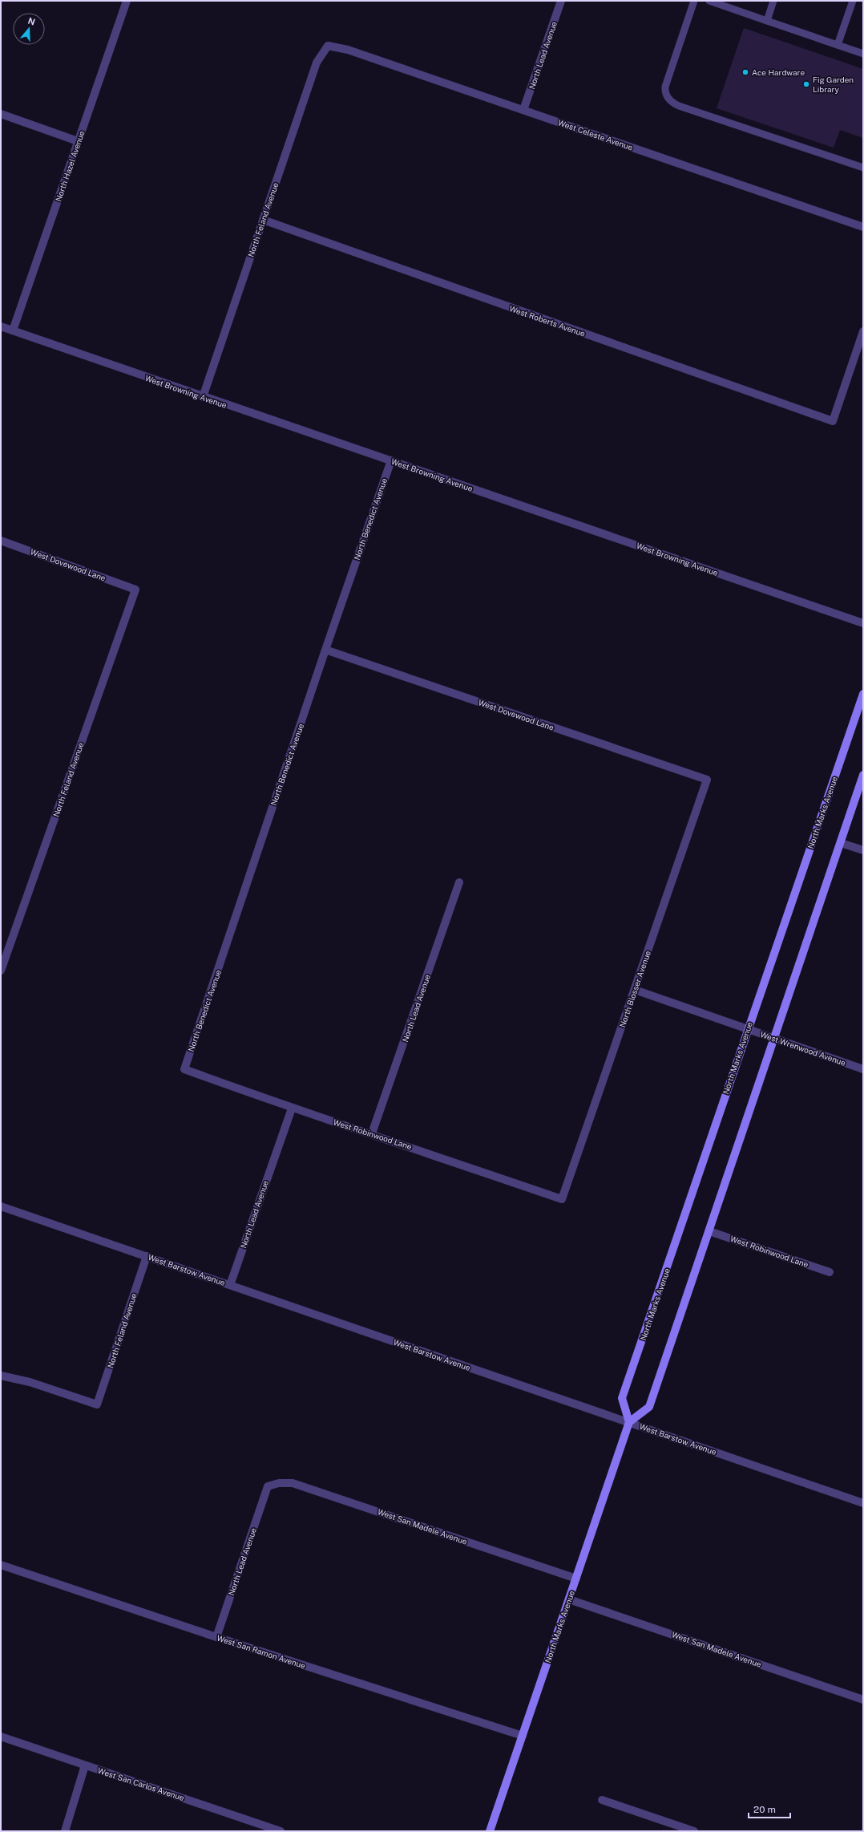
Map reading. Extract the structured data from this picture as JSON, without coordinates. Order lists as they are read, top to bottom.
{
  "streets": {
    "main road": ["North Marks Avenue"],
    "street": [
      "North Lead Avenue",
      "West Celeste Avenue",
      "North Hazel Avenue",
      "North Feland Avenue",
      "West Roberts Avenue",
      "West Browning Avenue",
      "North Benedict Avenue",
      "West Dovewood Lane",
      "North Blosser Avenue",
      "West Wrenwood Avenue",
      "West Robinwood Lane",
      "West Barstow Avenue",
      "West San Madele Avenue",
      "West San Ramon Avenue",
      "West San Carlos Avenue"
    ]
  },
  "crossings": [
    ["North Lead Avenue", "West Celeste Avenue"],
    ["North Lead Avenue", "West Robinwood Lane"],
    ["North Lead Avenue", "West Barstow Avenue"],
    ["North Lead Avenue", "West San Madele Avenue"],
    ["North Lead Avenue", "West San Ramon Avenue"],
    ["West Celeste Avenue", "North Feland Avenue"],
    ["North Hazel Avenue", "West Browning Avenue"],
    ["North Feland Avenue", "West Roberts Avenue"],
    ["North Feland Avenue", "West Browning Avenue"],
    ["North Feland Avenue", "West Dovewood Lane"],
    ["North Feland Avenue", "West Barstow Avenue"],
    ["West Browning Avenue", "North Benedict Avenue"],
    ["North Benedict Avenue", "West Dovewood Lane"],
    ["North Benedict Avenue", "West Robinwood Lane"],
    ["West Dovewood Lane", "North Blosser Avenue"],
    ["North Marks Avenue", "West Wrenwood Avenue"],
    ["North Marks Avenue", "West Barstow Avenue"],
    ["North Marks Avenue", "West San Madele Avenue"],
    ["North Marks Avenue", "West San Ramon Avenue"],
    ["North Blosser Avenue", "West Wrenwood Avenue"],
    ["North Blosser Avenue", "West Robinwood Lane"]
  ],
  "places": ["Ace Hardware", "Fig Garden Library"],
  "scale_bar": "20 m",
  "north": "top"
}
